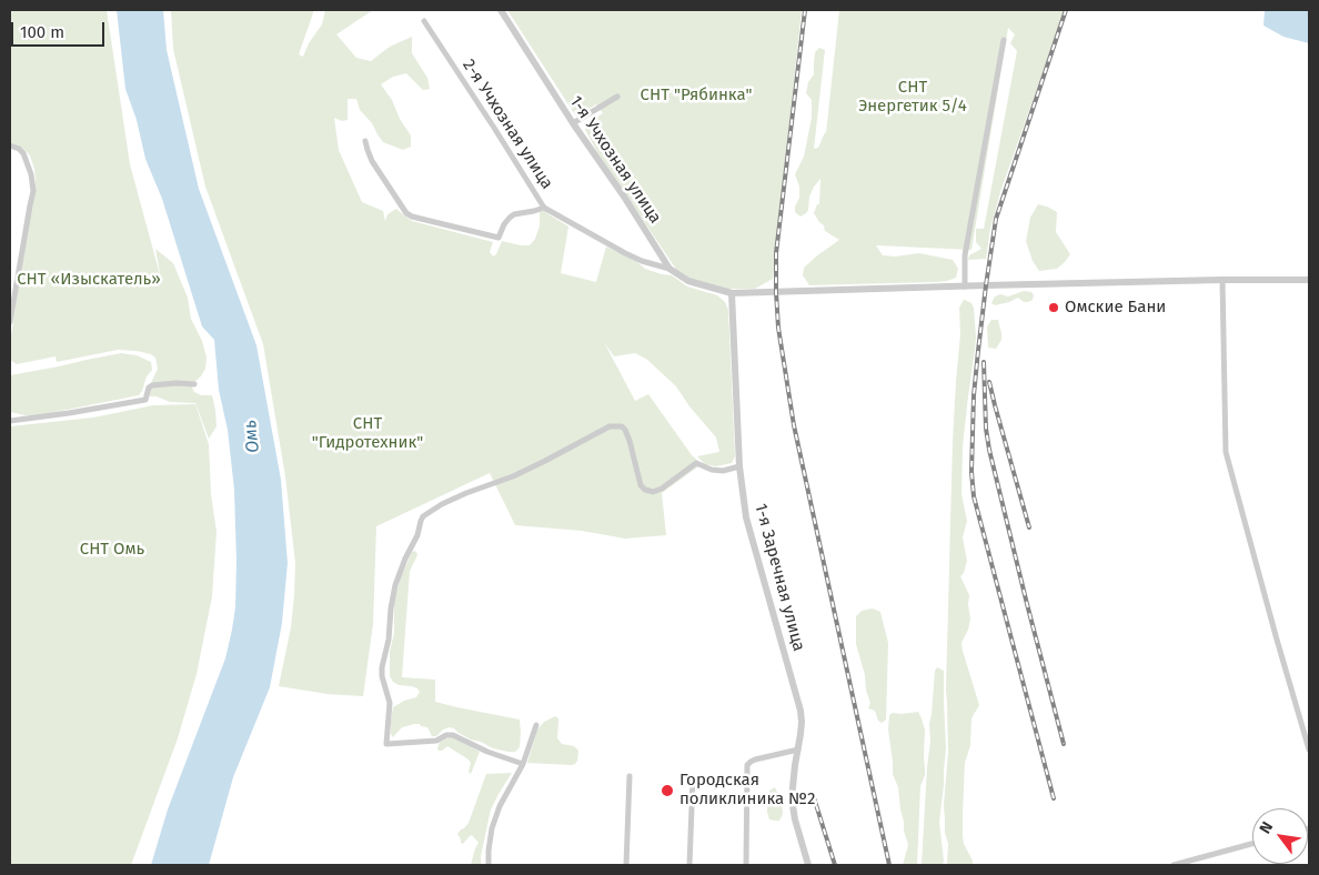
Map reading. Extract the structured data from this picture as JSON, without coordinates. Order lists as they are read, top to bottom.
{
  "streets": {
    "street": ["2-я Учхозная улица", "1-я Учхозная улица", "1-я Заречная улица"]
  },
  "crossings": [
    ["2-я Учхозная улица", "1-я Учхозная улица"],
    ["1-я Учхозная улица", "1-я Заречная улица"]
  ],
  "water": ["Омь"],
  "parks": [
    "СНТ Энергетик 5/4",
    "СНТ \"Рябинка\"",
    "СНТ «Изыскатель»",
    "СНТ \"Гидротехник\"",
    "СНТ Омь"
  ],
  "places": ["Омские Бани", "Городская поликлиника №2"],
  "scale_bar": "100 m",
  "north": "top left"
}
